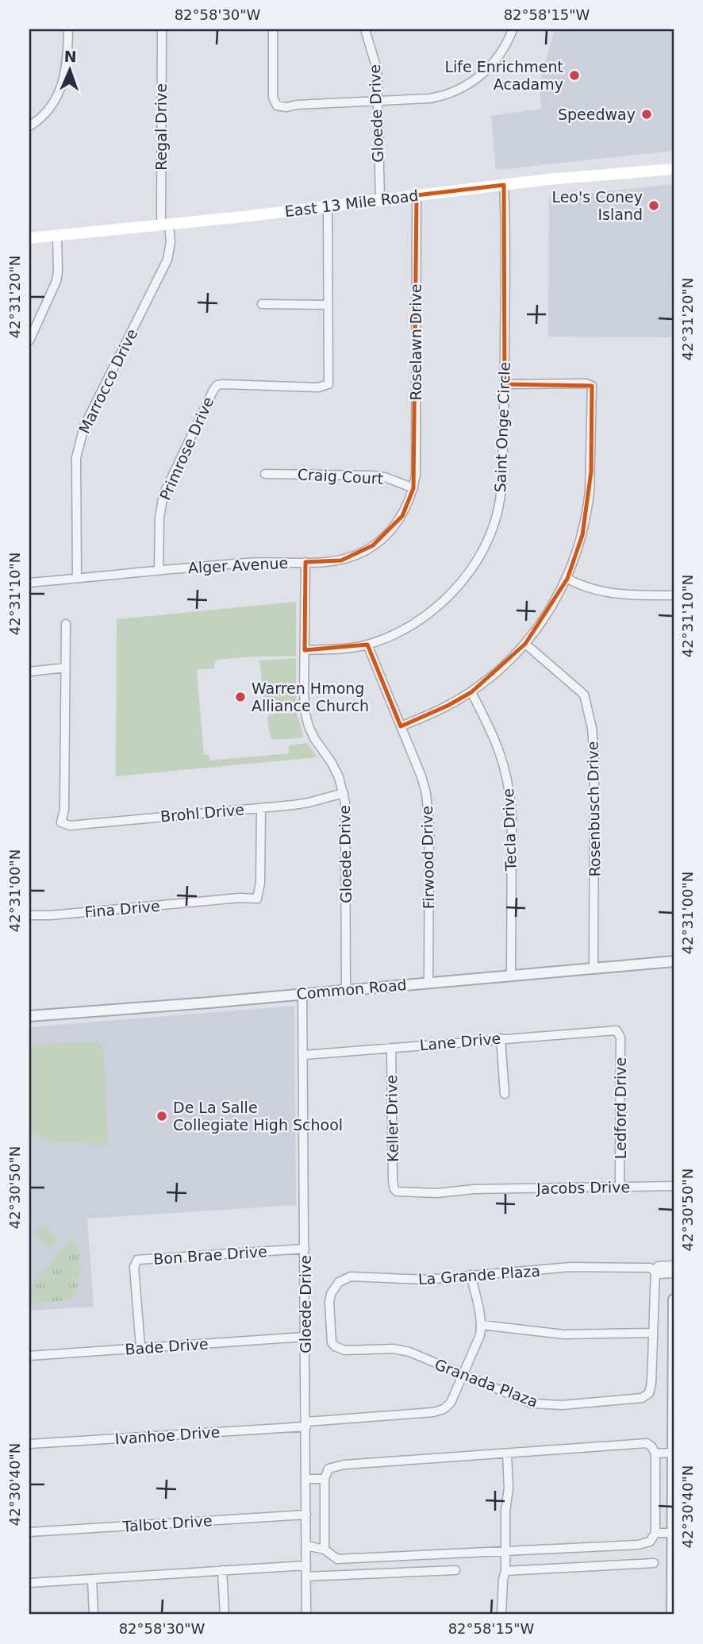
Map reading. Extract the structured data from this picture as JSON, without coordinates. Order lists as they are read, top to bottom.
{
  "streets": {
    "main road": ["East 13 Mile Road"],
    "street": [
      "Gloede Drive",
      "Regal Drive",
      "Roselawn Drive",
      "Marrocco Drive",
      "Saint Onge Circle",
      "Primrose Drive",
      "Craig Court",
      "Alger Avenue",
      "Rosenbusch Drive",
      "Brohl Drive",
      "Tecla Drive",
      "Firwood Drive",
      "Fina Drive",
      "Common Road",
      "Lane Drive",
      "Ledford Drive",
      "Keller Drive",
      "Jacobs Drive",
      "Bon Brae Drive",
      "La Grande Plaza",
      "Bade Drive",
      "Granada Plaza",
      "Ivanhoe Drive",
      "Talbot Drive"
    ]
  },
  "crossings": [
    ["Gloede Drive", "East 13 Mile Road"],
    ["Gloede Drive", "Saint Onge Circle"],
    ["Gloede Drive", "Alger Avenue"],
    ["Gloede Drive", "Brohl Drive"],
    ["Gloede Drive", "Common Road"],
    ["Gloede Drive", "Lane Drive"],
    ["Gloede Drive", "Bon Brae Drive"],
    ["Gloede Drive", "Bade Drive"],
    ["Gloede Drive", "Ivanhoe Drive"],
    ["Gloede Drive", "Talbot Drive"],
    ["Regal Drive", "East 13 Mile Road"],
    ["Regal Drive", "Marrocco Drive"],
    ["East 13 Mile Road", "Roselawn Drive"],
    ["East 13 Mile Road", "Marrocco Drive"],
    ["East 13 Mile Road", "Saint Onge Circle"],
    ["East 13 Mile Road", "Primrose Drive"],
    ["Roselawn Drive", "Craig Court"],
    ["Roselawn Drive", "Alger Avenue"],
    ["Marrocco Drive", "Alger Avenue"],
    ["Saint Onge Circle", "Firwood Drive"],
    ["Primrose Drive", "Alger Avenue"],
    ["Craig Court", "Alger Avenue"],
    ["Rosenbusch Drive", "Common Road"],
    ["Brohl Drive", "Fina Drive"],
    ["Tecla Drive", "Common Road"],
    ["Firwood Drive", "Common Road"],
    ["Lane Drive", "Ledford Drive"],
    ["Lane Drive", "Keller Drive"],
    ["Ledford Drive", "Jacobs Drive"],
    ["Keller Drive", "Jacobs Drive"],
    ["Bon Brae Drive", "Bade Drive"],
    ["La Grande Plaza", "Granada Plaza"],
    ["Granada Plaza", "Ivanhoe Drive"]
  ],
  "places": [
    "Life Enrichment Acadamy",
    "Speedway",
    "Leo's Coney Island",
    "Warren Hmong Alliance Church",
    "De La Salle Collegiate High School"
  ],
  "north": "top",
  "coordinates": [
    "82°58'30\"W",
    "82°58'15\"W",
    "42°31'20\"N",
    "42°31'10\"N",
    "42°31'00\"N",
    "42°30'50\"N",
    "42°30'40\"N"
  ]
}
